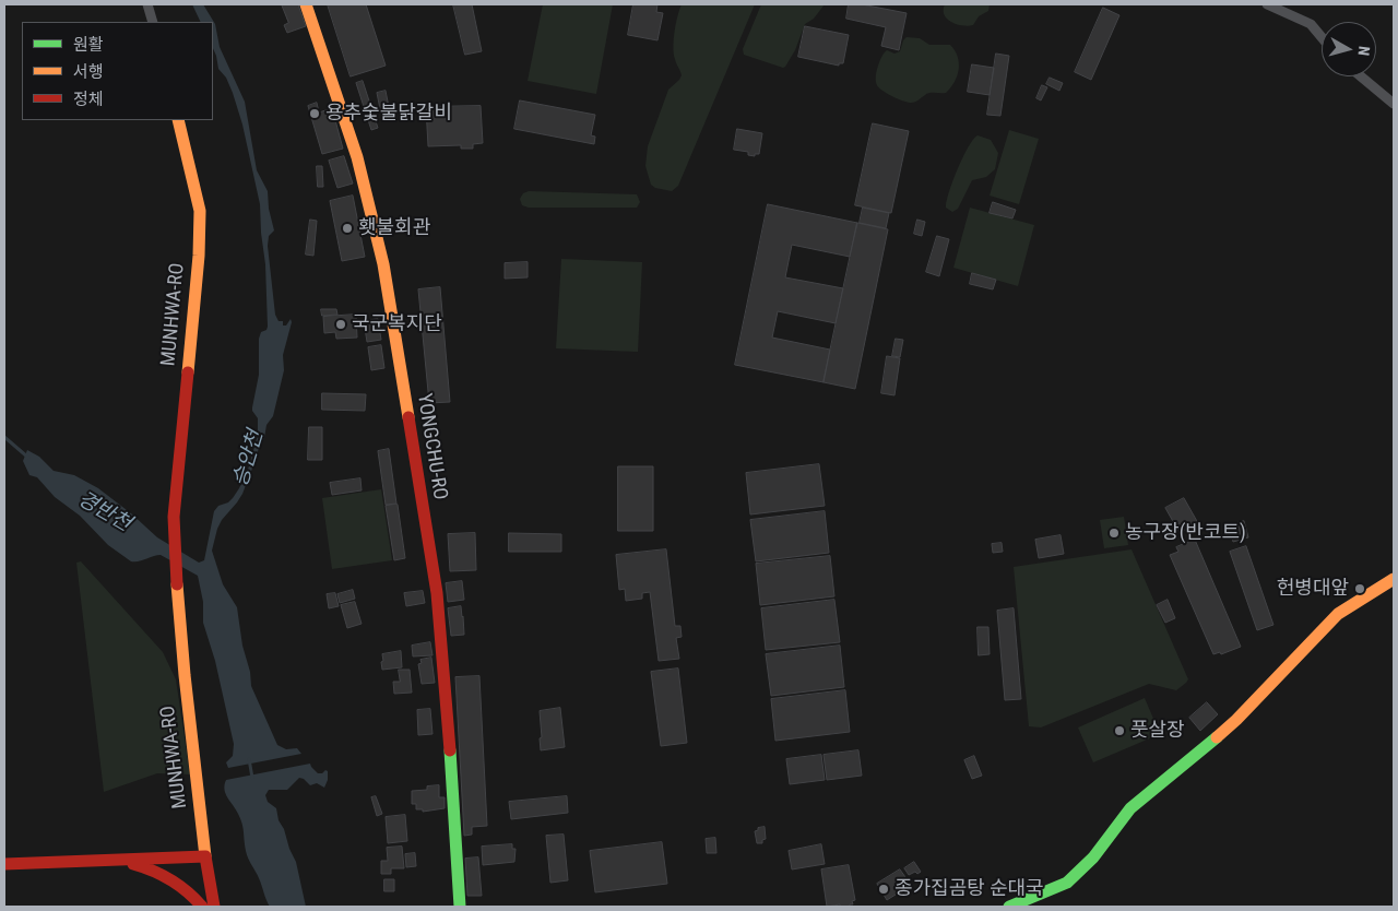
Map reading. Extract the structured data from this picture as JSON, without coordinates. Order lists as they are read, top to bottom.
{
  "streets": {
    "street": ["MUNHWA-RO", "YONGCHU-RO"]
  },
  "water": ["승안천", "경반천"],
  "places": [
    "용추숯불닭갈비",
    "횃불회관",
    "국군복지단",
    "농구장(반코트)",
    "헌병대앞",
    "풋살장",
    "종가집곰탕 순대국"
  ],
  "legend": ["원활", "서행", "정체"],
  "north": "right"
}
